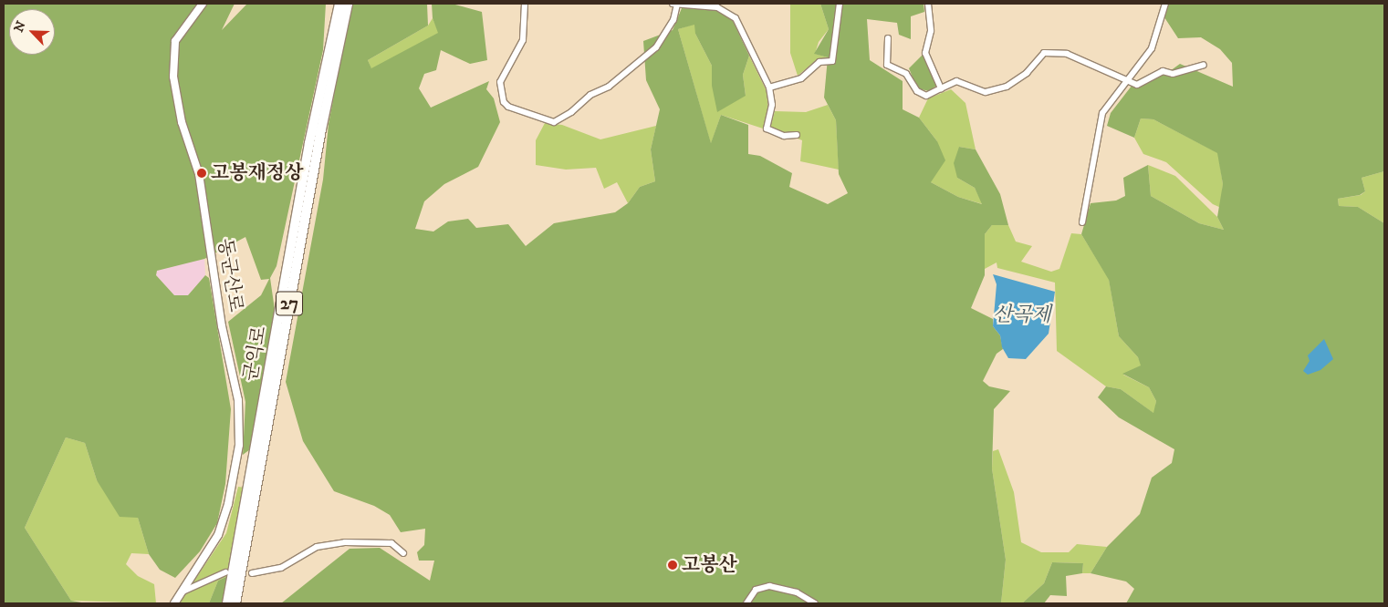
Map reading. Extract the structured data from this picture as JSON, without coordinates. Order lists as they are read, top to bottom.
{
  "streets": {
    "highway": ["27", "군익로"],
    "street": ["동군산로"]
  },
  "water": ["산곡제"],
  "places": ["고봉재정상", "고봉산"],
  "north": "top left"
}
